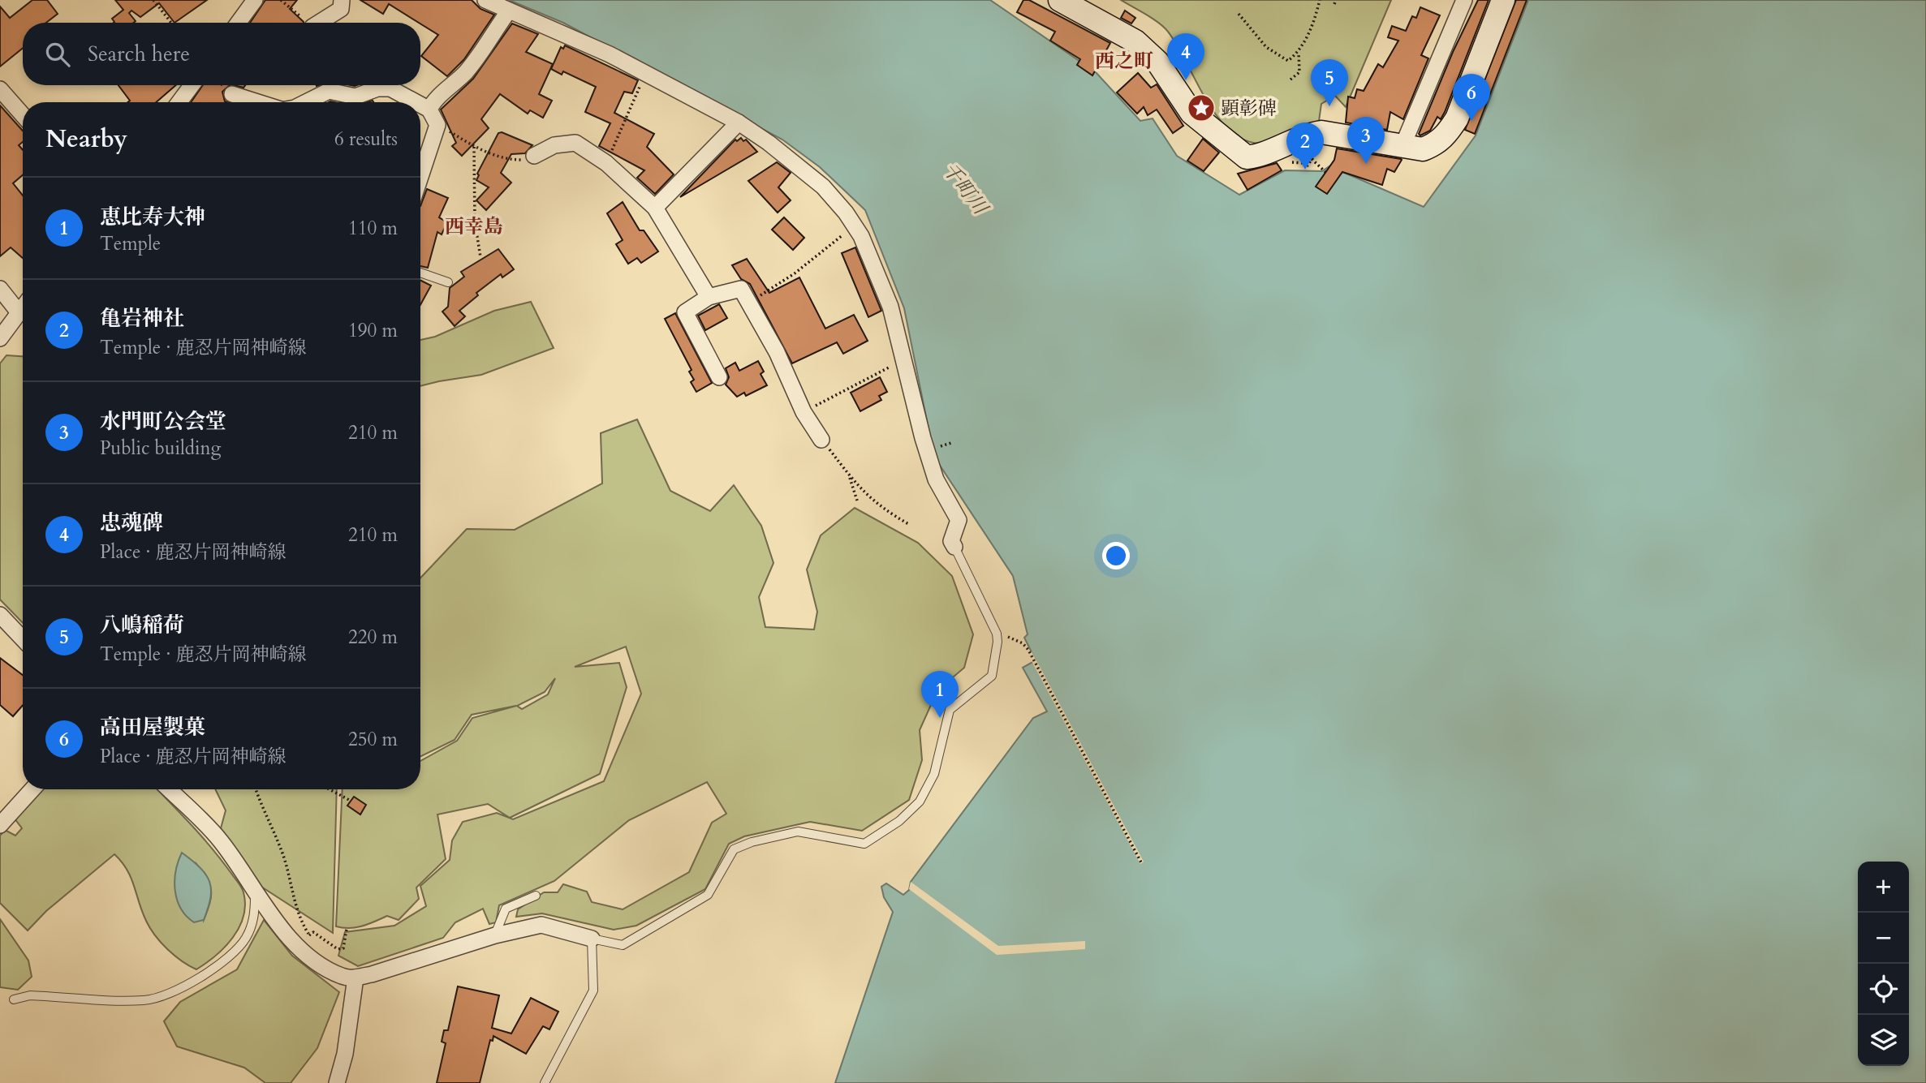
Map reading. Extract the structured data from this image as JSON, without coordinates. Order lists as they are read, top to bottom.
{
  "districts": ["西之町", "西幸島"],
  "water": ["千町川"],
  "places": {
    "place": ["顕彰碑"]
  },
  "page": {
    "search": "Search here",
    "pins": [
      "4",
      "5",
      "6",
      "3",
      "2",
      "1"
    ],
    "heading": ["Nearby", "6 results"],
    "list": [
      {
        "mark": "1",
        "name": "恵比寿大神",
        "note": "Temple",
        "value": "110 m"
      },
      {
        "mark": "2",
        "name": "亀岩神社",
        "note": "Temple · 鹿忍片岡神崎線",
        "value": "190 m"
      },
      {
        "mark": "3",
        "name": "水門町公会堂",
        "note": "Public building",
        "value": "210 m"
      },
      {
        "mark": "4",
        "name": "忠魂碑",
        "note": "Place · 鹿忍片岡神崎線",
        "value": "210 m"
      },
      {
        "mark": "5",
        "name": "八嶋稲荷",
        "note": "Temple · 鹿忍片岡神崎線",
        "value": "220 m"
      },
      {
        "mark": "6",
        "name": "高田屋製菓",
        "note": "Place · 鹿忍片岡神崎線",
        "value": "250 m"
      }
    ],
    "map_buttons": ["+", "−"]
  }
}
